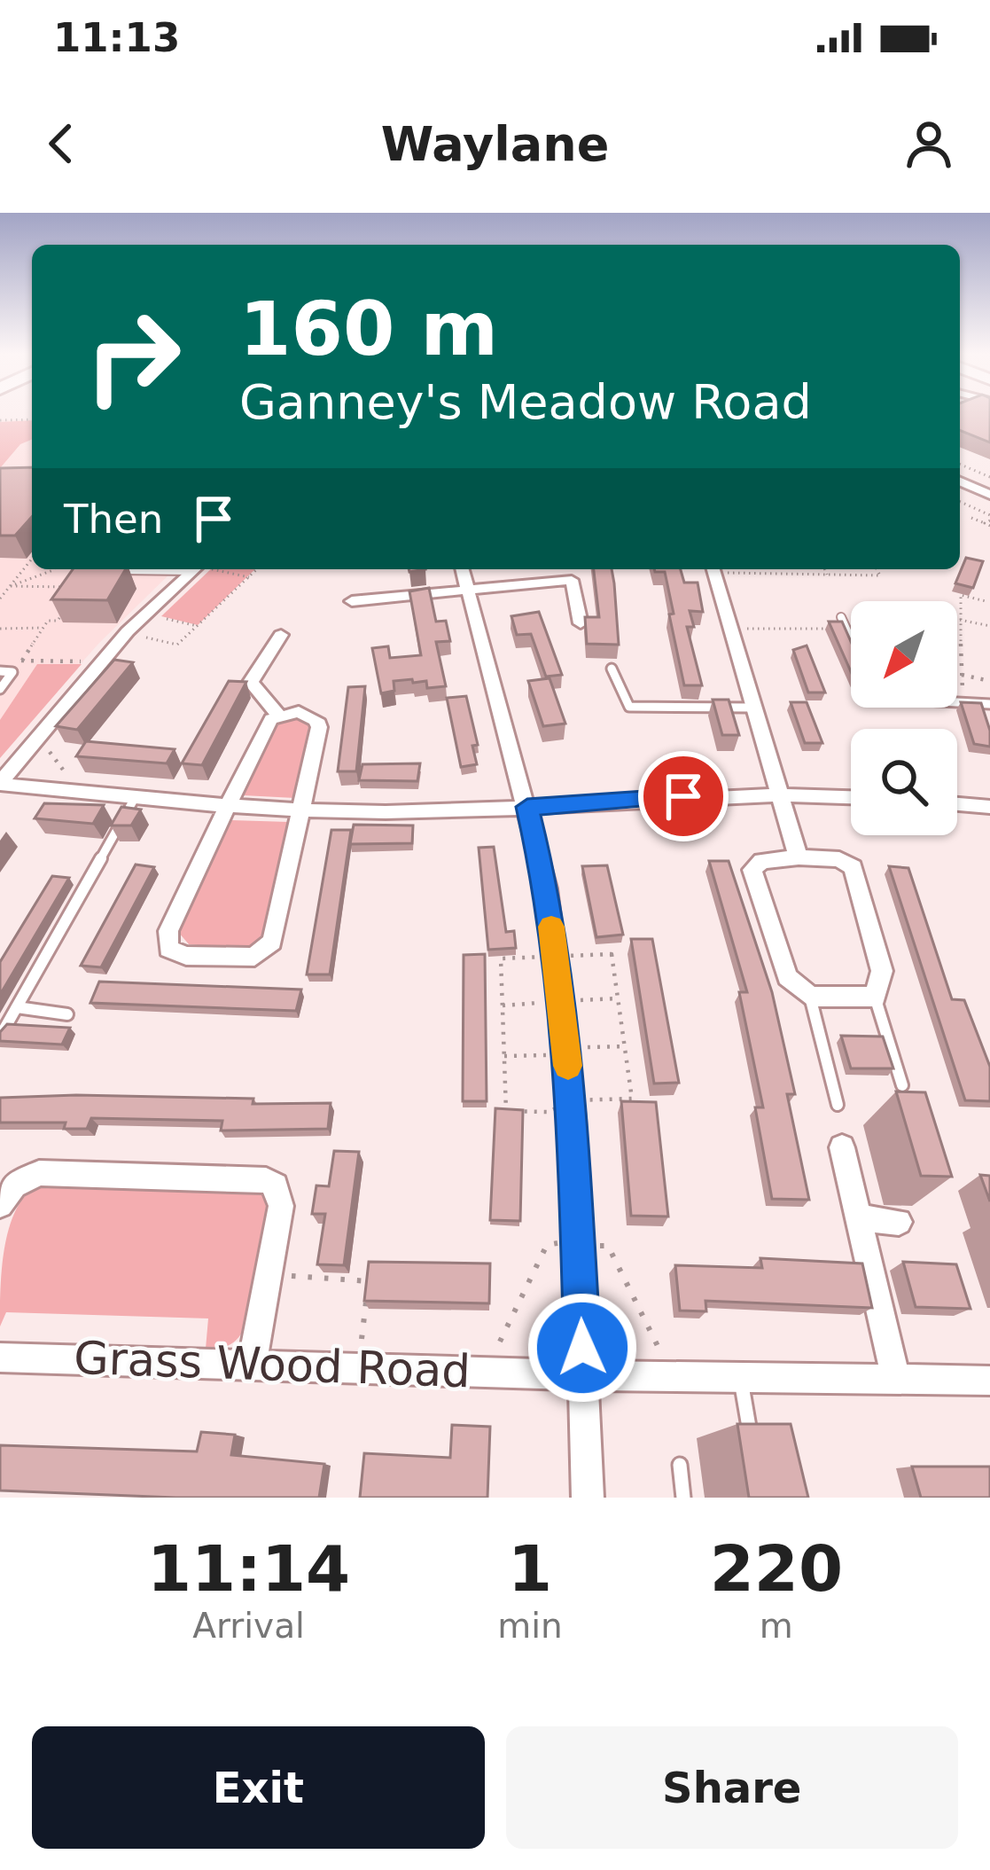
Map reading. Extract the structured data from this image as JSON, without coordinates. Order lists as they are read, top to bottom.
{
  "streets": {
    "street": ["Grass Wood Road"]
  },
  "north": "bottom left",
  "page": {
    "status": "11:13",
    "header": "Waylane",
    "turn": ["160 m", "Ganney's Meadow Road"],
    "then": "Then",
    "eta": [
      "11:14",
      "Arrival",
      "1",
      "min",
      "220",
      "m"
    ],
    "buttons": ["Exit", "Share"]
  }
}
